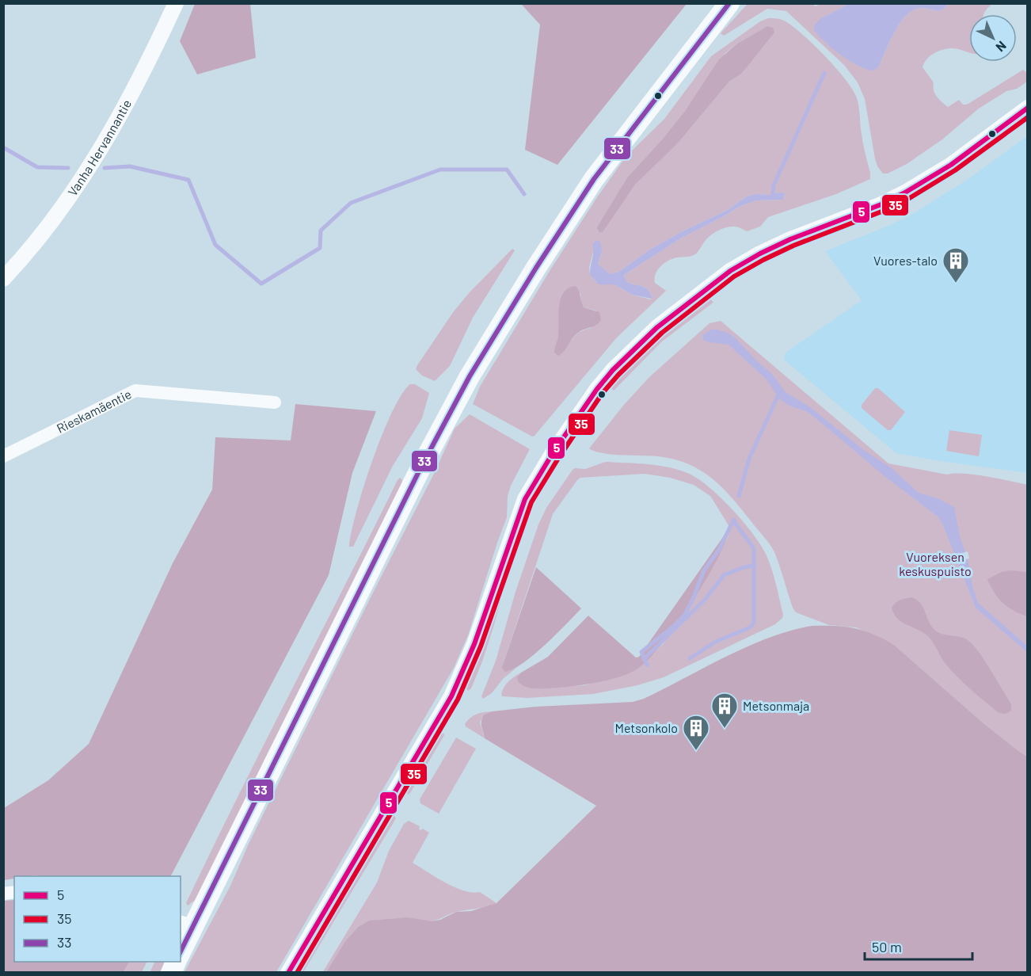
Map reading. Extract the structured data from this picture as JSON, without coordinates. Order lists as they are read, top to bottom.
{
  "streets": {
    "street": ["Vanha Hervannantie", "Rieskamäentie"]
  },
  "parks": ["Vuoreksen keskuspuisto"],
  "places": {
    "building": ["Vuores-talo", "Metsonmaja", "Metsonkolo"]
  },
  "lines": ["transit line 33", "transit line 5", "transit line 35"],
  "legend": ["5", "35", "33"],
  "scale_bar": "50 m",
  "north": "bottom right"
}
